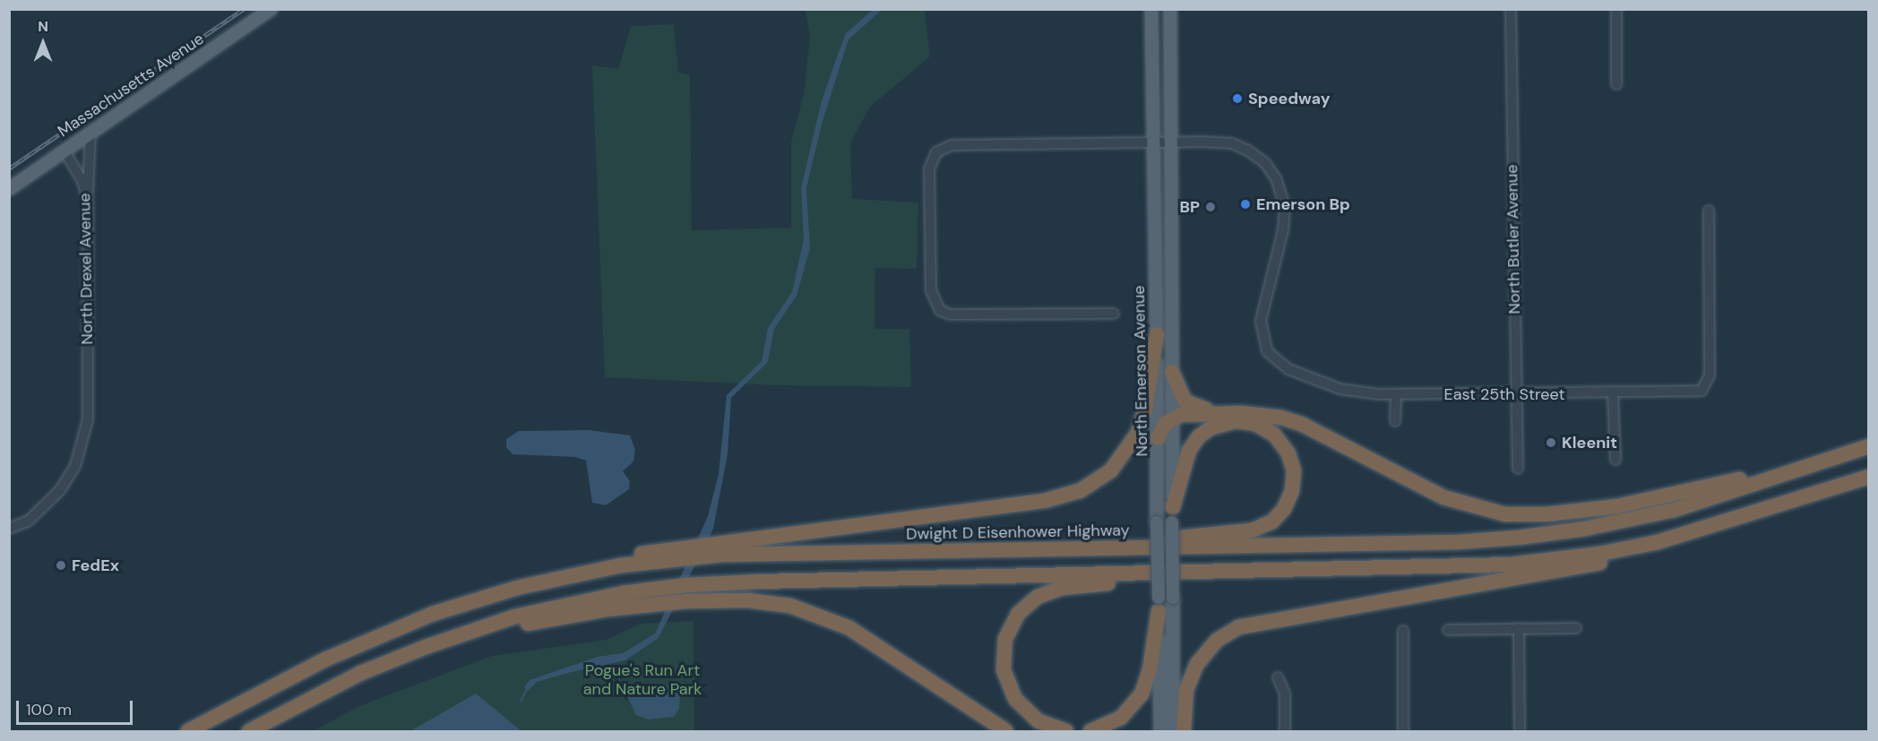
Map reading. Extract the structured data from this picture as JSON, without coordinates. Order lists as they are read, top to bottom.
{
  "streets": {
    "highway": ["Dwight D Eisenhower Highway"],
    "main road": ["Massachusetts Avenue", "North Emerson Avenue"],
    "street": ["North Butler Avenue", "North Drexel Avenue", "East 25th Street"]
  },
  "crossings": [
    ["Massachusetts Avenue", "North Drexel Avenue"],
    ["North Butler Avenue", "East 25th Street"],
    ["North Emerson Avenue", "East 25th Street"]
  ],
  "parks": ["Pogue's Run Art and Nature Park"],
  "places": [
    "Speedway",
    "Emerson Bp",
    "BP",
    "Kleenit",
    "FedEx"
  ],
  "scale_bar": "100 m",
  "north": "top"
}
